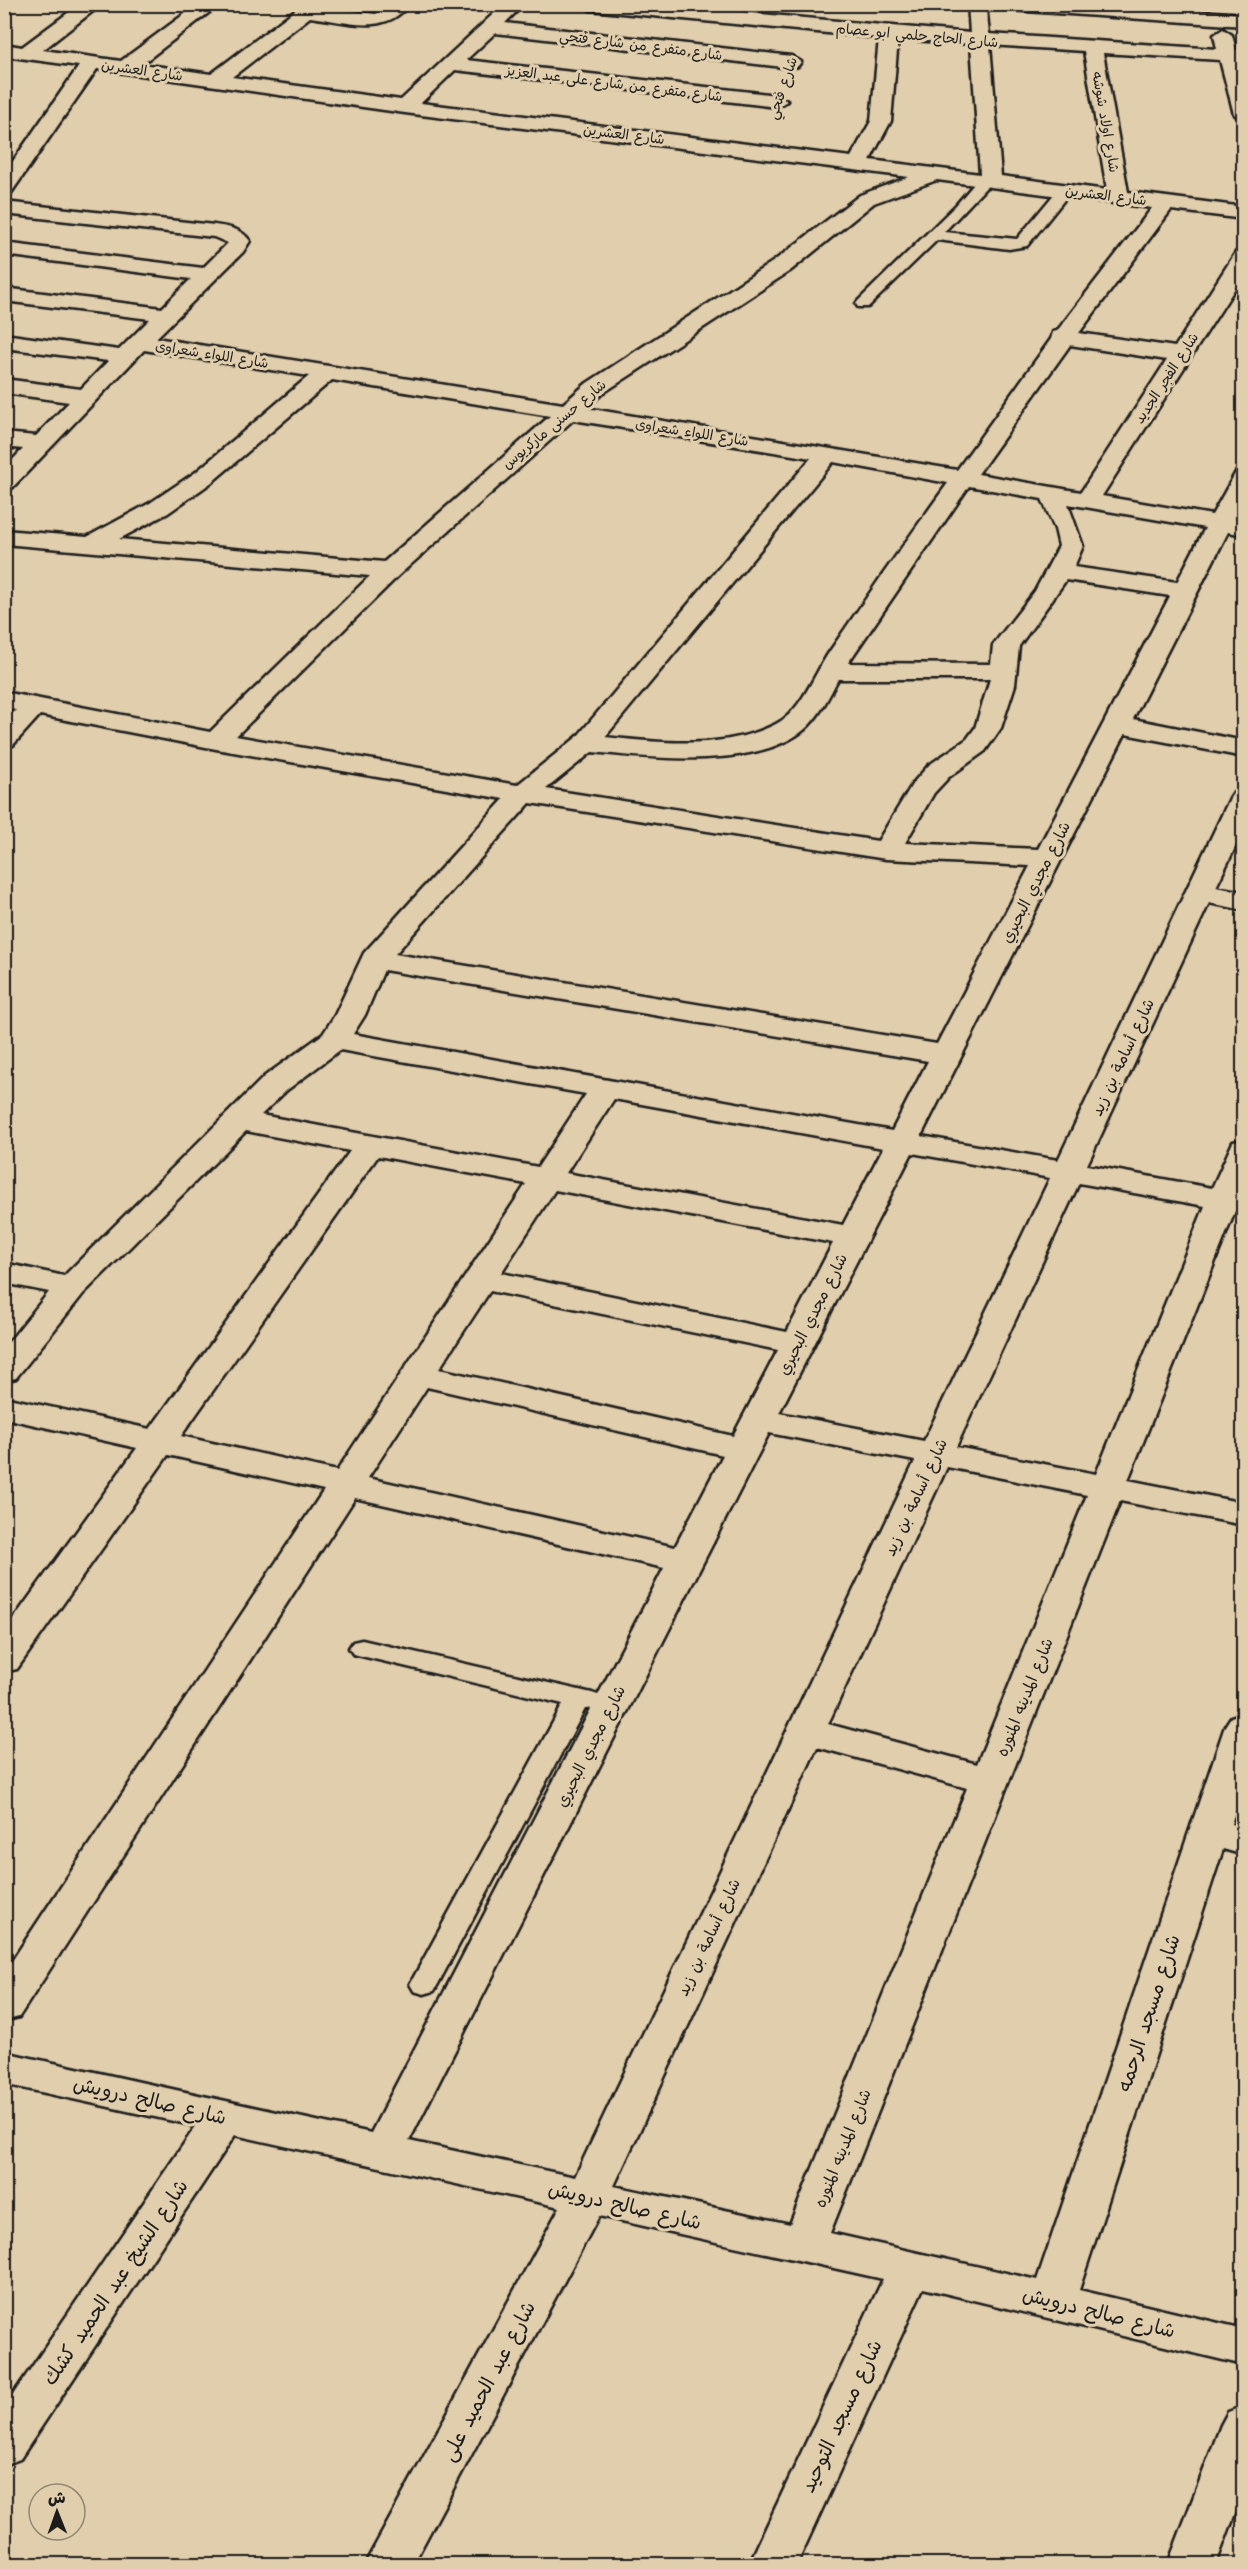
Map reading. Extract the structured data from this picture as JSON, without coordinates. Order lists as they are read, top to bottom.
{
  "streets": {
    "street": [
      "شارع الحاج حلمي ابو عصام",
      "شارع متفرع من شارع فتحي",
      "شارع العشرين",
      "شارع متفرع من شارع على عبد العزيز",
      "شارع فتحي",
      "شارع اولاد شوشه",
      "شارع اللواء شعراوى",
      "شارع الفجر الجديد",
      "شارع حسنى ماركريوس",
      "شارع مجدي البحيري",
      "شارع أسامة بن زيد",
      "شارع المدينه المنوره",
      "شارع مسجد الرحمه",
      "شارع صالح درويش",
      "شارع الشيخ عبد الحميد كشك",
      "شارع عبد الحميد على",
      "شارع مسجد التوحيد"
    ]
  },
  "crossings": [
    ["شارع الحاج حلمي ابو عصام", "شارع فتحي"],
    ["شارع الحاج حلمي ابو عصام", "شارع اولاد شوشه"],
    ["شارع متفرع من شارع فتحي", "شارع فتحي"],
    ["شارع العشرين", "شارع فتحي"],
    ["شارع العشرين", "شارع اولاد شوشه"],
    ["شارع العشرين", "شارع حسنى ماركريوس"],
    ["شارع متفرع من شارع على عبد العزيز", "شارع فتحي"],
    ["شارع اللواء شعراوى", "شارع الفجر الجديد"],
    ["شارع اللواء شعراوى", "شارع حسنى ماركريوس"],
    ["شارع اللواء شعراوى", "شارع مجدي البحيري"],
    ["شارع مجدي البحيري", "شارع صالح درويش"],
    ["شارع أسامة بن زيد", "شارع صالح درويش"],
    ["شارع أسامة بن زيد", "شارع عبد الحميد على"],
    ["شارع المدينه المنوره", "شارع صالح درويش"],
    ["شارع مسجد الرحمه", "شارع صالح درويش"],
    ["شارع صالح درويش", "شارع الشيخ عبد الحميد كشك"],
    ["شارع صالح درويش", "شارع عبد الحميد على"],
    ["شارع صالح درويش", "شارع مسجد التوحيد"]
  ],
  "north": "top"
}
